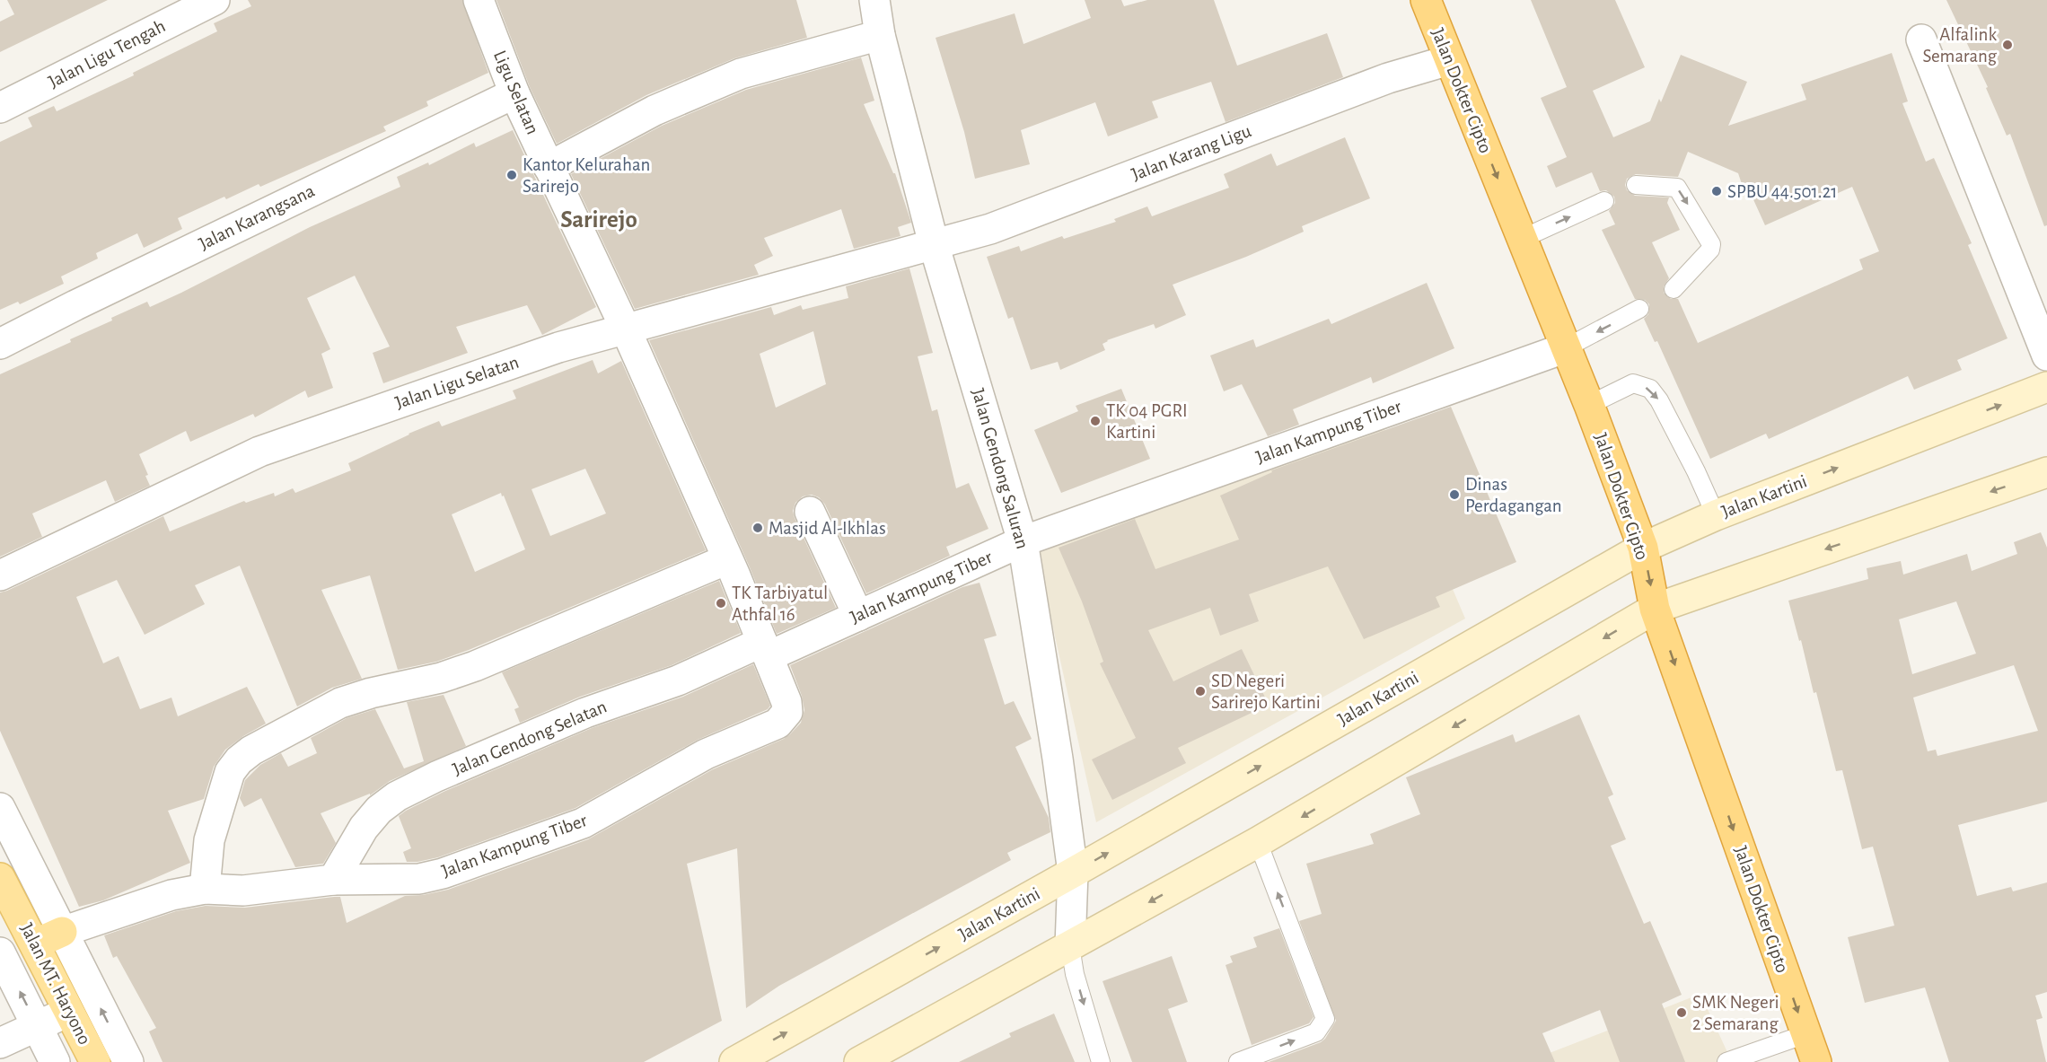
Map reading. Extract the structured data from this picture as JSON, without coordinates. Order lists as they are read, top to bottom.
{
  "streets": {
    "highway": ["Jalan Dokter Cipto"],
    "main road": ["Jalan Kartini", "Jalan MT. Haryono"],
    "street": [
      "Jalan Ligu Tengah",
      "Ligu Selatan",
      "Jalan Karang Ligu",
      "Jalan Karangsana",
      "Jalan Ligu Selatan",
      "Jalan Kampung Tiber",
      "Jalan Gendong Saluran",
      "Jalan Gendong Selatan"
    ]
  },
  "crossings": [
    ["Jalan Dokter Cipto", "Jalan Karang Ligu"],
    ["Jalan Dokter Cipto", "Jalan Kampung Tiber"],
    ["Jalan Dokter Cipto", "Jalan Kartini"],
    ["Ligu Selatan", "Jalan Karangsana"],
    ["Ligu Selatan", "Jalan Ligu Selatan"],
    ["Jalan Karang Ligu", "Jalan Ligu Selatan"],
    ["Jalan Karang Ligu", "Jalan Gendong Saluran"],
    ["Jalan Ligu Selatan", "Jalan Gendong Saluran"],
    ["Jalan Kampung Tiber", "Jalan Gendong Saluran"],
    ["Jalan Kampung Tiber", "Jalan Gendong Selatan"],
    ["Jalan Gendong Saluran", "Jalan Kartini"]
  ],
  "one_way": ["Jalan Dokter Cipto"],
  "districts": ["Sarirejo"],
  "places": [
    "Alfalink Semarang",
    "Kantor Kelurahan Sarirejo",
    "SPBU 44.501.21",
    "TK 04 PGRI Kartini",
    "Dinas Perdagangan",
    "Masjid Al-Ikhlas",
    "TK Tarbiyatul Athfal 16",
    "SD Negeri Sarirejo Kartini",
    "SMK Negeri 2 Semarang"
  ]
}
